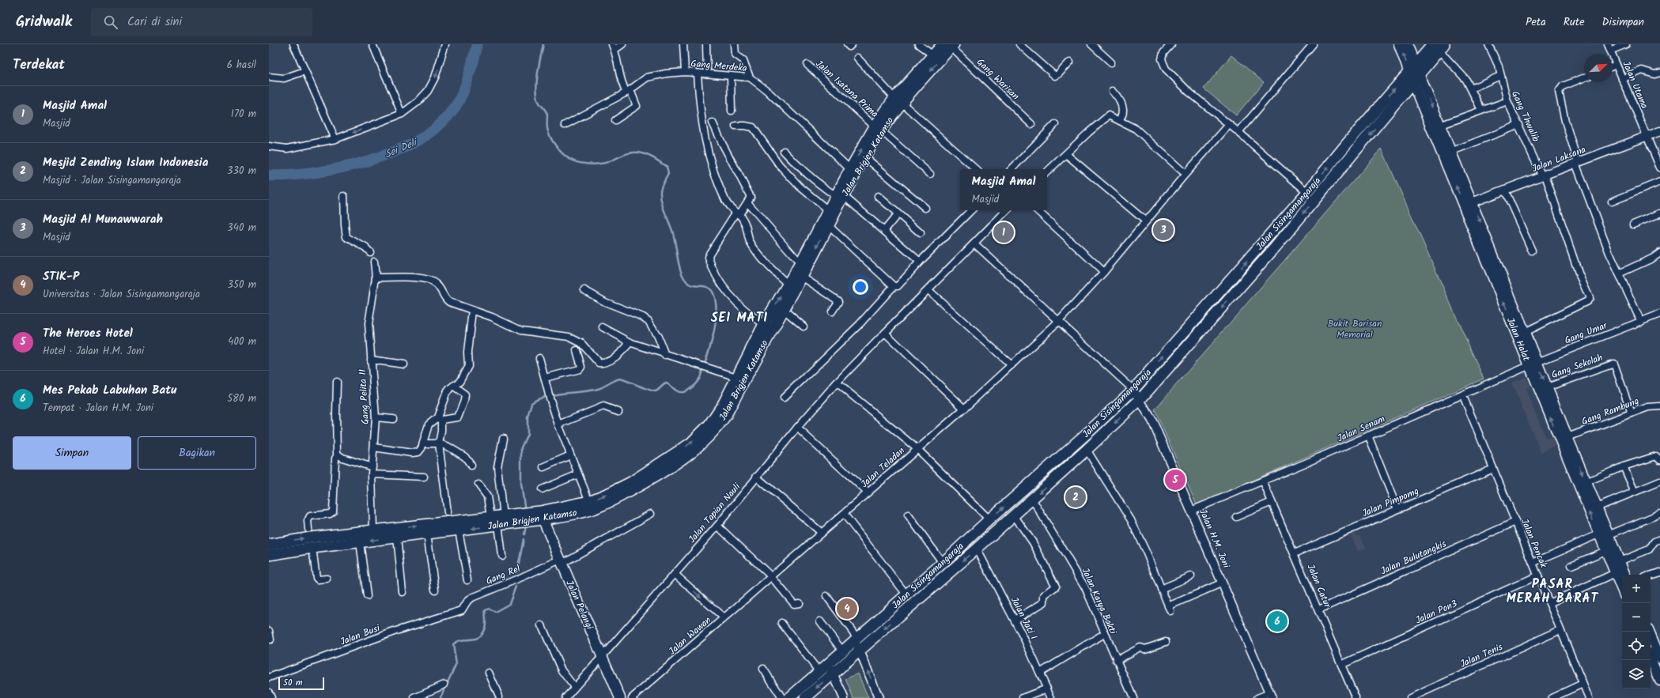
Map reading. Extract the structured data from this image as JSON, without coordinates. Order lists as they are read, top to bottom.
{
  "streets": {
    "main road": [
      "Jalan Brigjen Katamso",
      "Jalan Sisingamangaraja",
      "Jalan Halat",
      "Jalan Pelangi"
    ],
    "street": [
      "Gang Merdeka",
      "Gang Warisan",
      "Jalan Utama",
      "Jalan Isatana Prima",
      "Gang Thwalib",
      "Jalan Laksana",
      "Gang Umar",
      "Gang Sekolah",
      "Gang Pelita II",
      "Gang Rambung",
      "Jalan Senam",
      "Jalan Teladan",
      "Jalan Pimpomg",
      "Jalan Tapian Nauli",
      "Jalan H.M. Joni",
      "Jalan Pencak",
      "Jalan Bulutangkis",
      "Gang Rel",
      "Jalan Catur",
      "Jalan Karya Bakti",
      "Jalan Pon3",
      "Jalan Jati I",
      "Jalan Busi",
      "Jalan Wawan",
      "Jalan Tenis"
    ]
  },
  "crossings": [
    ["Gang Merdeka", "Jalan Brigjen Katamso"],
    ["Gang Warisan", "Jalan Brigjen Katamso"],
    ["Jalan Utama", "Jalan Laksana"],
    ["Jalan Isatana Prima", "Jalan Brigjen Katamso"],
    ["Gang Thwalib", "Jalan Laksana"],
    ["Gang Thwalib", "Jalan Halat"],
    ["Jalan Brigjen Katamso", "Gang Pelita II"],
    ["Jalan Brigjen Katamso", "Jalan Pelangi"],
    ["Jalan Laksana", "Jalan Halat"],
    ["Jalan Sisingamangaraja", "Jalan Halat"],
    ["Jalan Sisingamangaraja", "Jalan H.M. Joni"],
    ["Jalan Sisingamangaraja", "Jalan Karya Bakti"],
    ["Jalan Sisingamangaraja", "Jalan Jati I"],
    ["Gang Umar", "Jalan Halat"],
    ["Gang Umar", "Jalan Senam"],
    ["Jalan Halat", "Gang Sekolah"],
    ["Jalan Halat", "Gang Rambung"],
    ["Jalan Halat", "Jalan Senam"],
    ["Gang Sekolah", "Gang Rambung"],
    ["Jalan Senam", "Jalan H.M. Joni"],
    ["Jalan Senam", "Jalan Pencak"],
    ["Jalan Senam", "Jalan Catur"],
    ["Jalan Teladan", "Jalan Wawan"],
    ["Jalan Pimpomg", "Jalan Pencak"],
    ["Jalan Pimpomg", "Jalan Catur"],
    ["Jalan Tapian Nauli", "Jalan Pelangi"],
    ["Jalan Tapian Nauli", "Jalan Wawan"],
    ["Jalan Pencak", "Jalan Bulutangkis"],
    ["Jalan Pencak", "Jalan Pon3"],
    ["Jalan Pencak", "Jalan Tenis"],
    ["Jalan Bulutangkis", "Jalan Catur"],
    ["Gang Rel", "Jalan Pelangi"],
    ["Gang Rel", "Jalan Busi"],
    ["Jalan Catur", "Jalan Pon3"]
  ],
  "one_way": ["Jalan Wawan"],
  "districts": ["SEI MATI", "PASAR MERAH BARAT"],
  "water": ["Sei Deli"],
  "parks": ["Bukit Barisan Memorial"],
  "scale_bar": "50 m",
  "north": "top right",
  "page": {
    "header": "Gridwalk",
    "search": "Cari di sini",
    "nav": ["Peta", "Rute", "Disimpan"],
    "heading": ["Terdekat", "6 hasil"],
    "list": [
      {
        "mark": "1",
        "name": "Masjid Amal",
        "note": "Masjid",
        "value": "170 m"
      },
      {
        "mark": "2",
        "name": "Mesjid Zending Islam Indonesia",
        "note": "Masjid · Jalan Sisingamangaraja",
        "value": "330 m"
      },
      {
        "mark": "3",
        "name": "Masjid Al Munawwarah",
        "note": "Masjid",
        "value": "340 m"
      },
      {
        "mark": "4",
        "name": "STIK-P",
        "note": "Universitas · Jalan Sisingamangaraja",
        "value": "350 m"
      },
      {
        "mark": "5",
        "name": "The Heroes Hotel",
        "note": "Hotel · Jalan H.M. Joni",
        "value": "400 m"
      },
      {
        "mark": "6",
        "name": "Mes Pekab Labuhan Batu",
        "note": "Tempat · Jalan H.M. Joni",
        "value": "580 m"
      }
    ],
    "popup": ["Masjid Amal", "Masjid"],
    "pins": [
      "3",
      "1",
      "5",
      "2",
      "4",
      "6"
    ],
    "buttons": ["Simpan", "Bagikan"],
    "map_buttons": ["+", "−"],
    "scale": "50 m"
  }
}
